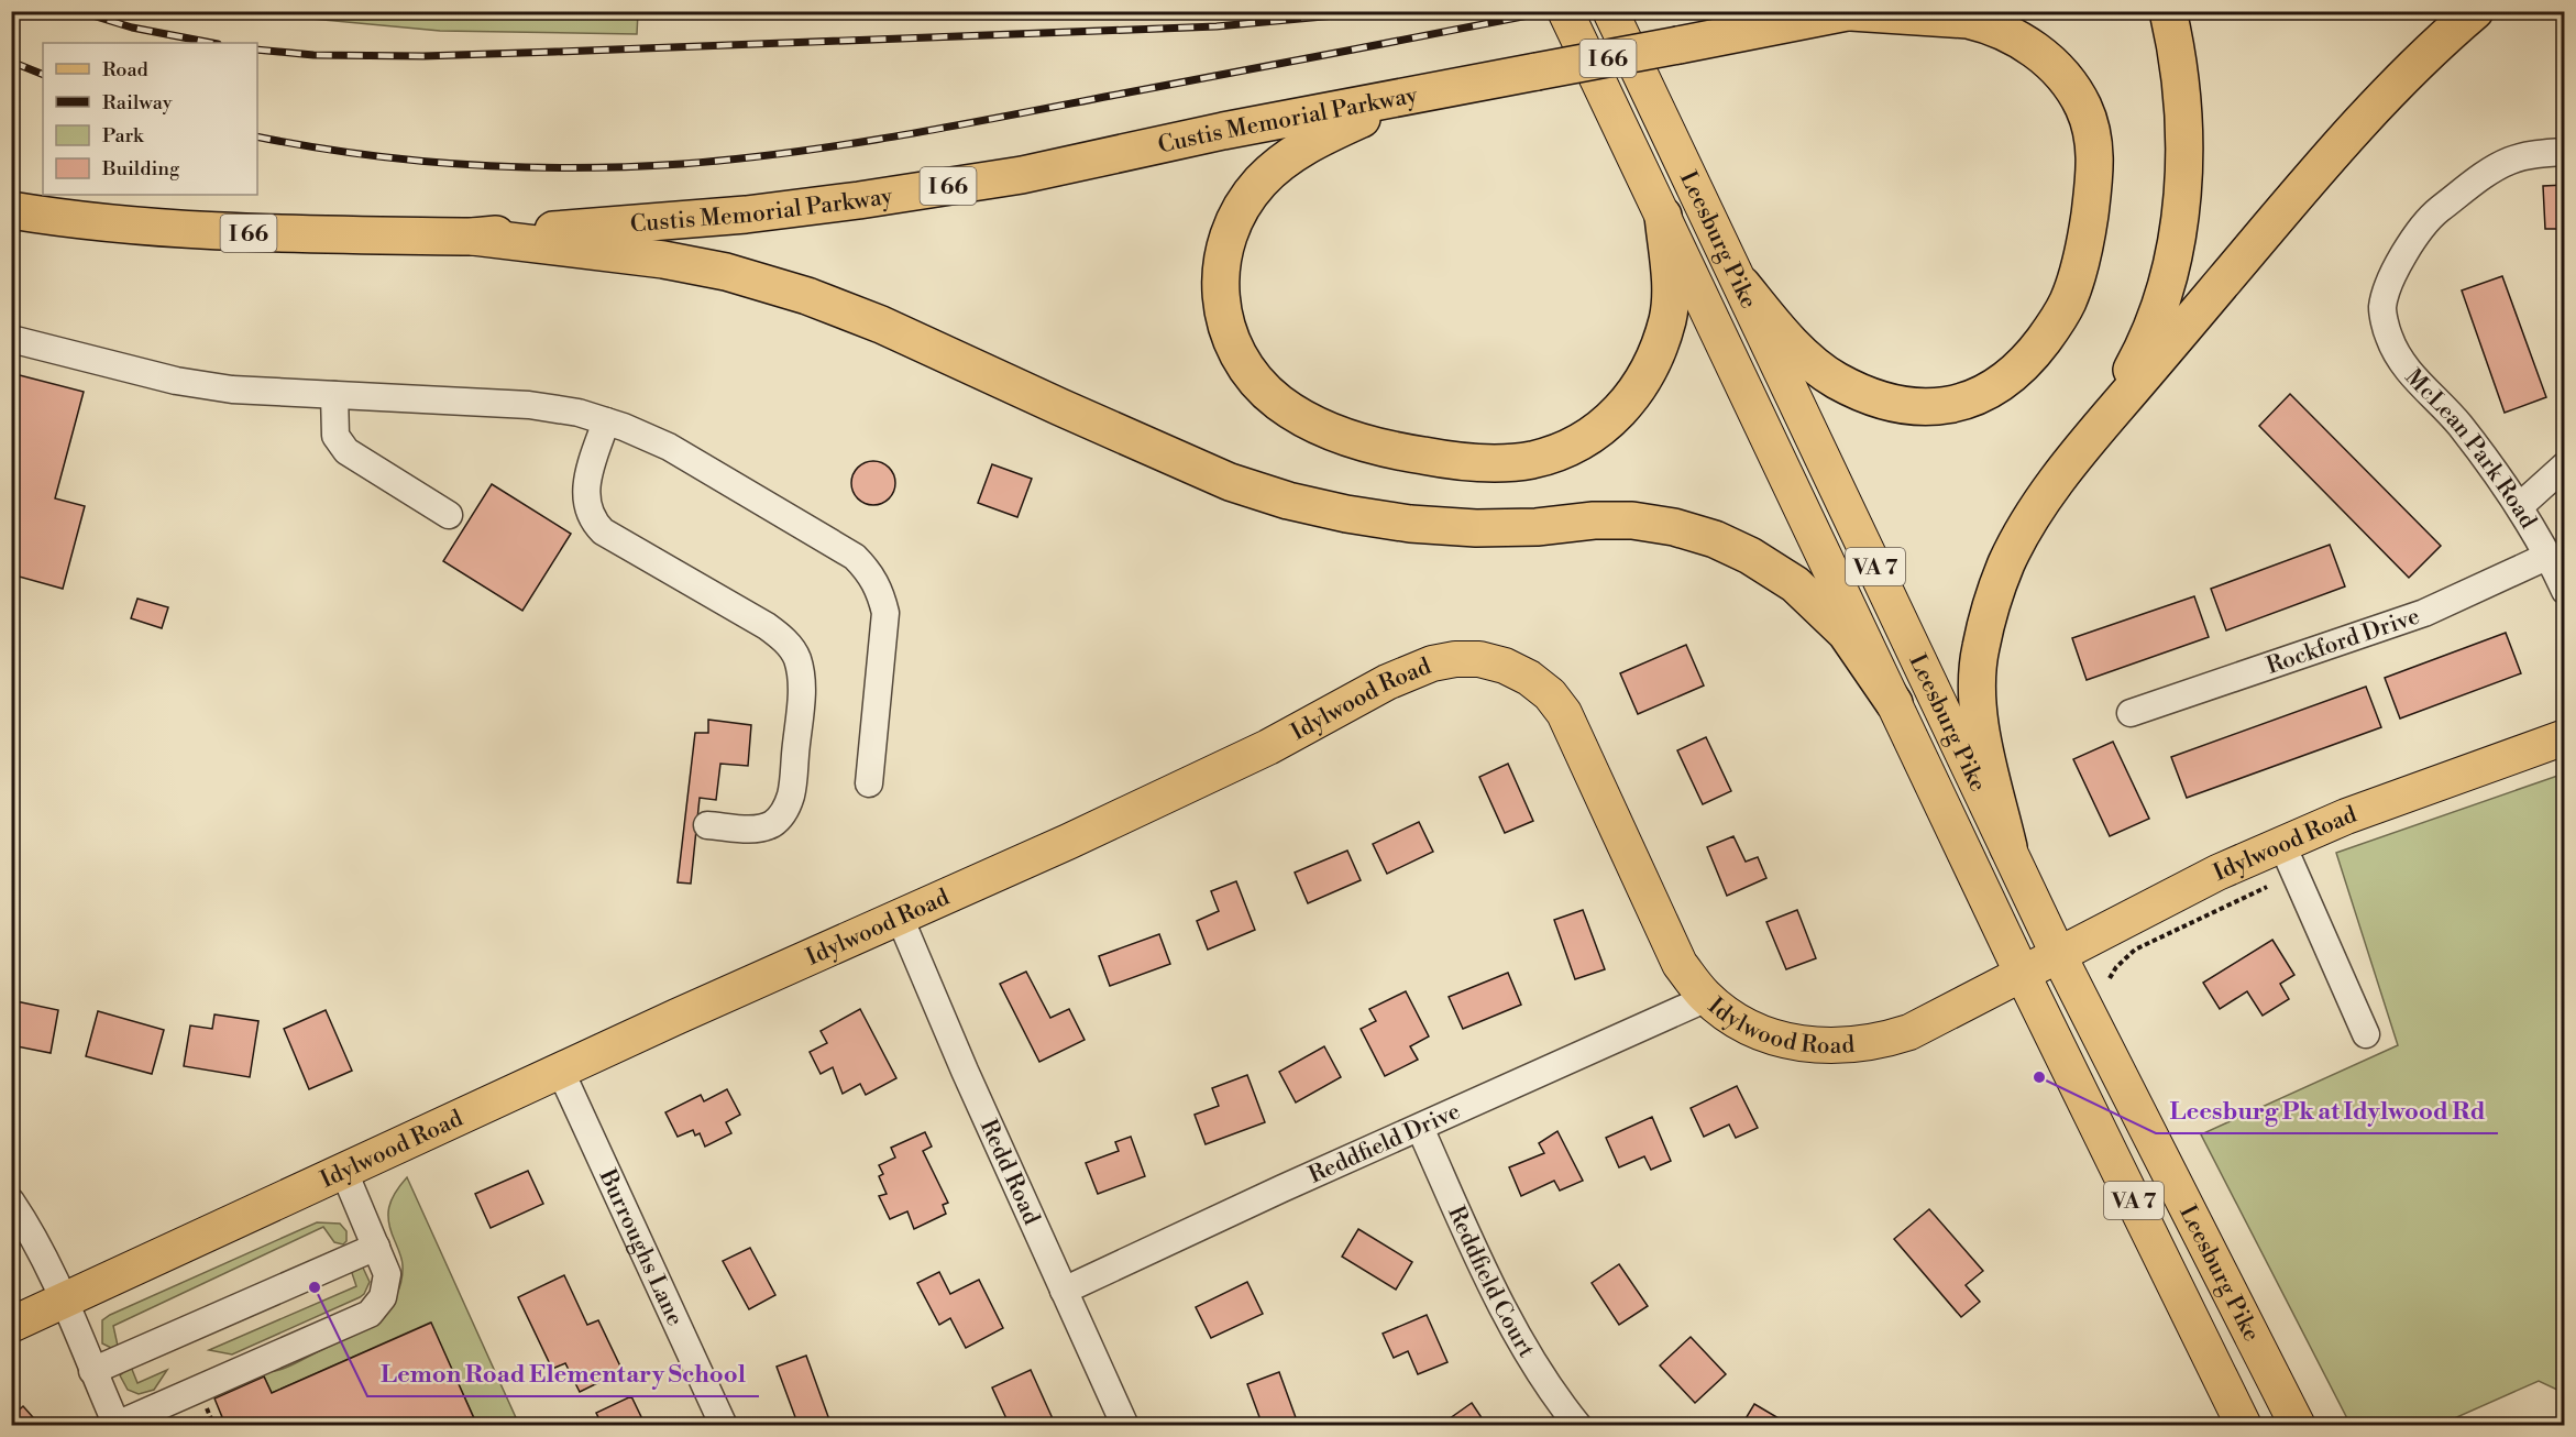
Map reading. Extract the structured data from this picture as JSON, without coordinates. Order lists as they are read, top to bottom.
{
  "streets": {
    "highway": ["I 66", "Custis Memorial Parkway"],
    "main road": ["Leesburg Pike", "VA 7", "Idylwood Road"],
    "street": [
      "McLean Park Road",
      "Rockford Drive",
      "Reddfield Drive",
      "Redd Road",
      "Burroughs Lane",
      "Reddfield Court"
    ]
  },
  "crossings": [
    ["Custis Memorial Parkway", "Leesburg Pike"],
    ["Leesburg Pike", "Idylwood Road"],
    ["McLean Park Road", "Rockford Drive"],
    ["Idylwood Road", "Reddfield Drive"],
    ["Idylwood Road", "Redd Road"],
    ["Idylwood Road", "Burroughs Lane"],
    ["Reddfield Drive", "Redd Road"],
    ["Reddfield Drive", "Reddfield Court"]
  ],
  "places": ["Leesburg Pk at Idylwood Rd", "Lemon Road Elementary School"],
  "legend": [
    "Road",
    "Railway",
    "Park",
    "Building"
  ]
}
